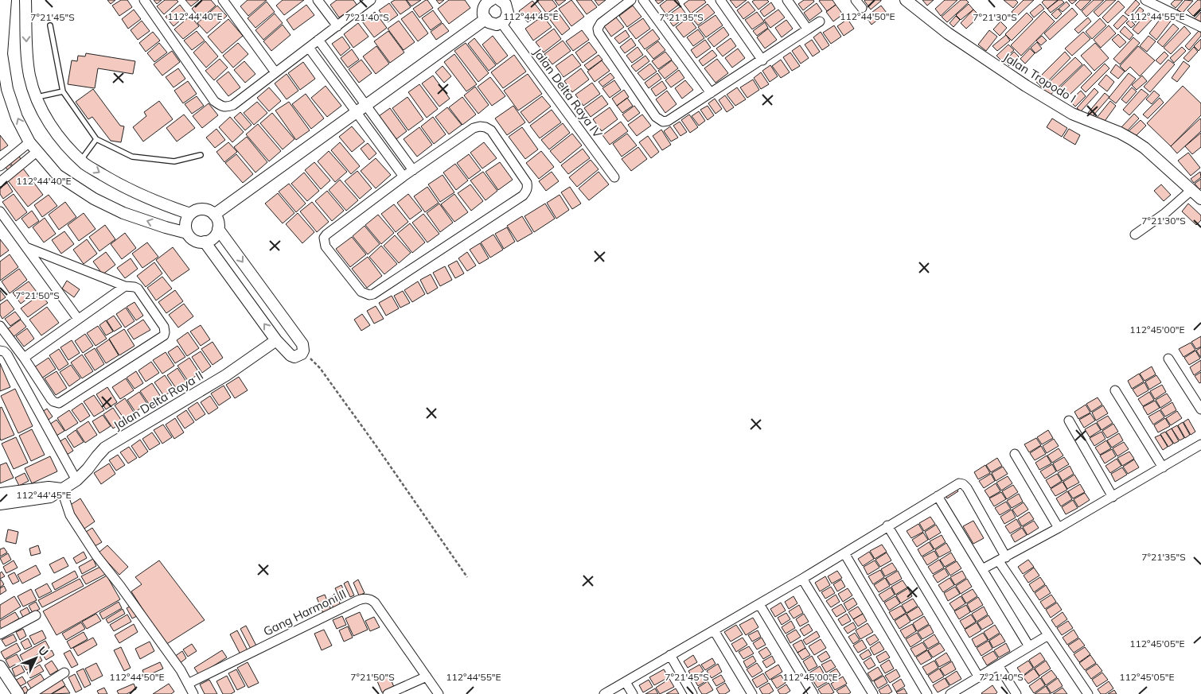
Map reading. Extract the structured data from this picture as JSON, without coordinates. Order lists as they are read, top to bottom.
{
  "streets": {
    "street": [
      "Jalan Tropodo I",
      "Jalan Delta Raya IV",
      "Jalan Delta Raya II",
      "Gang Harmoni II"
    ]
  },
  "north": "top right",
  "coordinates": [
    "112°44'55\"E",
    "112°44'45\"E",
    "112°44'40\"E",
    "112°44'50\"E",
    "7°21'35\"S",
    "7°21'45\"S",
    "7°21'40\"S",
    "7°21'30\"S",
    "7°21'50\"S",
    "112°45'00\"E",
    "112°45'05\"E"
  ]
}
